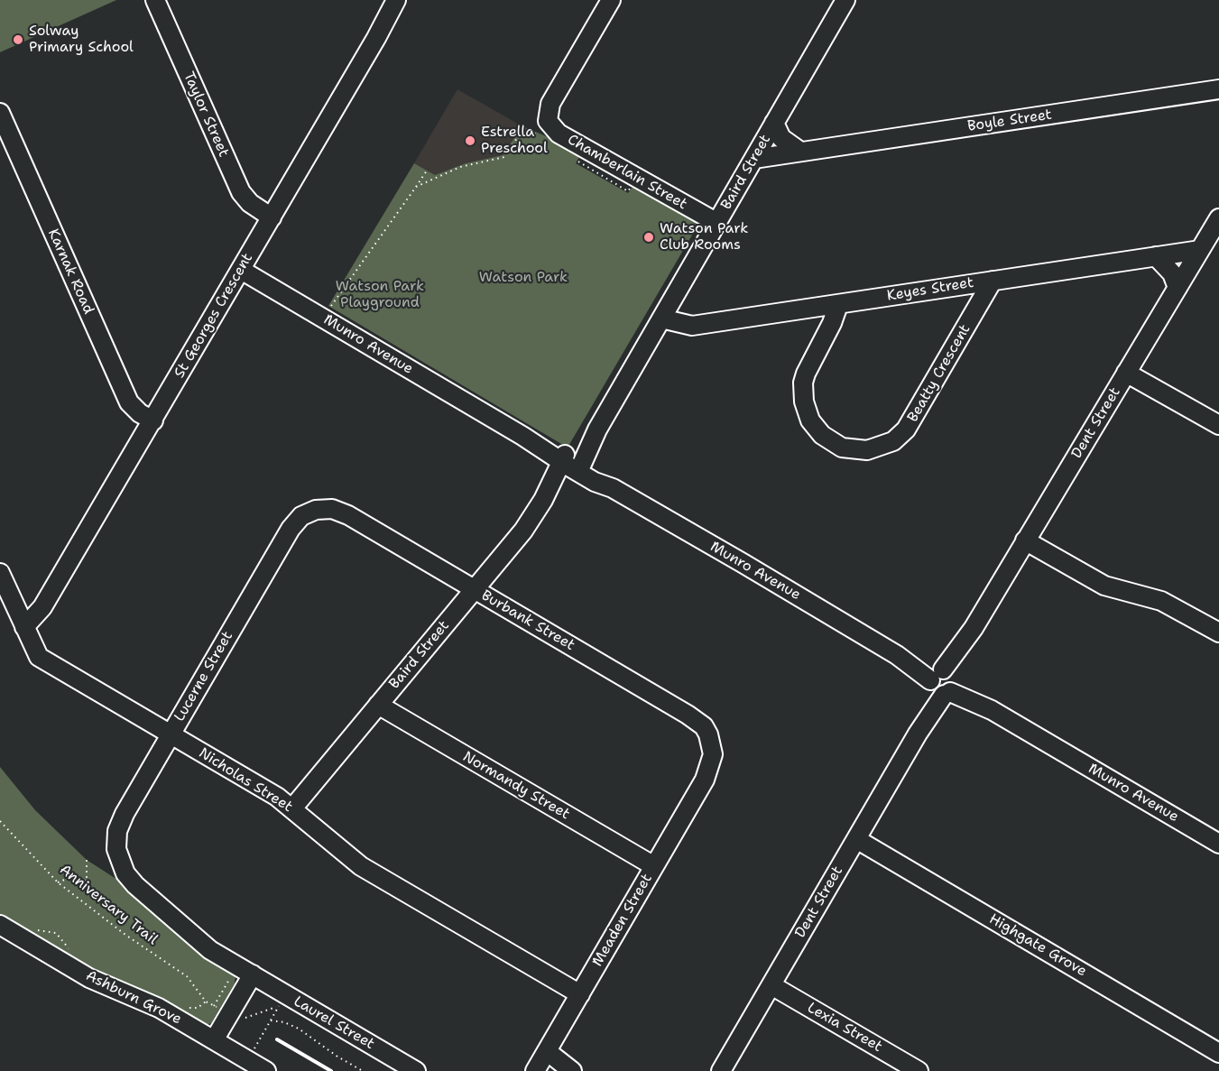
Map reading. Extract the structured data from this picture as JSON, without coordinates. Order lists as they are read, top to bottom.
{
  "streets": {
    "street": [
      "Taylor Street",
      "Boyle Street",
      "Chamberlain Street",
      "Baird Street",
      "Karnak Road",
      "Keyes Street",
      "St Georges Crescent",
      "Munro Avenue",
      "Beatty Crescent",
      "Dent Street",
      "Burbank Street",
      "Lucerne Street",
      "Nicholas Street",
      "Normandy Street",
      "Meaden Street",
      "Highgate Grove",
      "Ashburn Grove",
      "Laurel Street",
      "Lexia Street"
    ],
    "path": ["Anniversary Trail"]
  },
  "crossings": [
    ["Taylor Street", "St Georges Crescent"],
    ["Boyle Street", "Baird Street"],
    ["Chamberlain Street", "Baird Street"],
    ["Baird Street", "Keyes Street"],
    ["Baird Street", "Munro Avenue"],
    ["Baird Street", "Burbank Street"],
    ["Baird Street", "Nicholas Street"],
    ["Baird Street", "Normandy Street"],
    ["Karnak Road", "St Georges Crescent"],
    ["Keyes Street", "Beatty Crescent"],
    ["Keyes Street", "Dent Street"],
    ["St Georges Crescent", "Munro Avenue"],
    ["St Georges Crescent", "Nicholas Street"],
    ["Munro Avenue", "Dent Street"],
    ["Dent Street", "Highgate Grove"],
    ["Dent Street", "Lexia Street"],
    ["Burbank Street", "Lucerne Street"],
    ["Burbank Street", "Meaden Street"],
    ["Lucerne Street", "Nicholas Street"],
    ["Lucerne Street", "Laurel Street"],
    ["Nicholas Street", "Meaden Street"],
    ["Normandy Street", "Meaden Street"]
  ],
  "parks": ["Watson Park", "Watson Park Playground"],
  "places": ["Solway Primary School", "Estrella Preschool", "Watson Park Club Rooms"]
}
